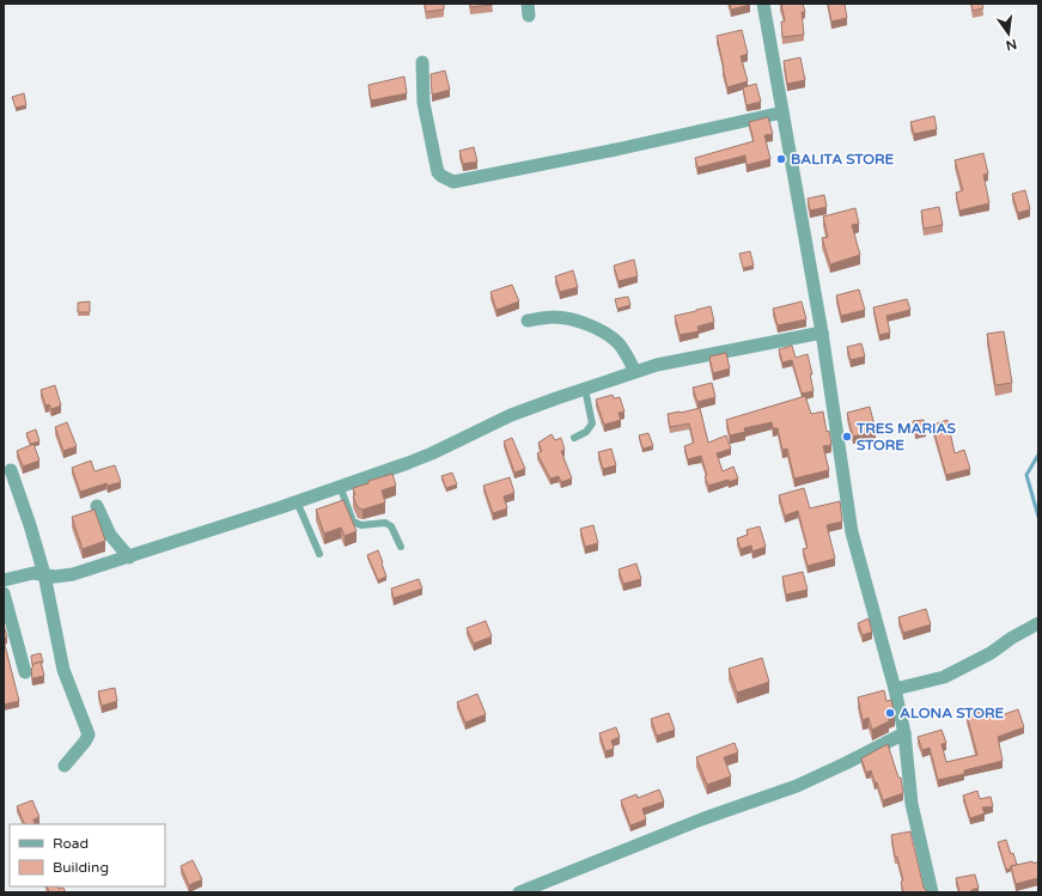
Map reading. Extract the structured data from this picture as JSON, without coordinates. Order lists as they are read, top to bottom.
{
  "places": ["BALITA STORE", "TRES MARIAS STORE", "ALONA STORE"],
  "legend": ["Road", "Building"],
  "north": "bottom"
}
